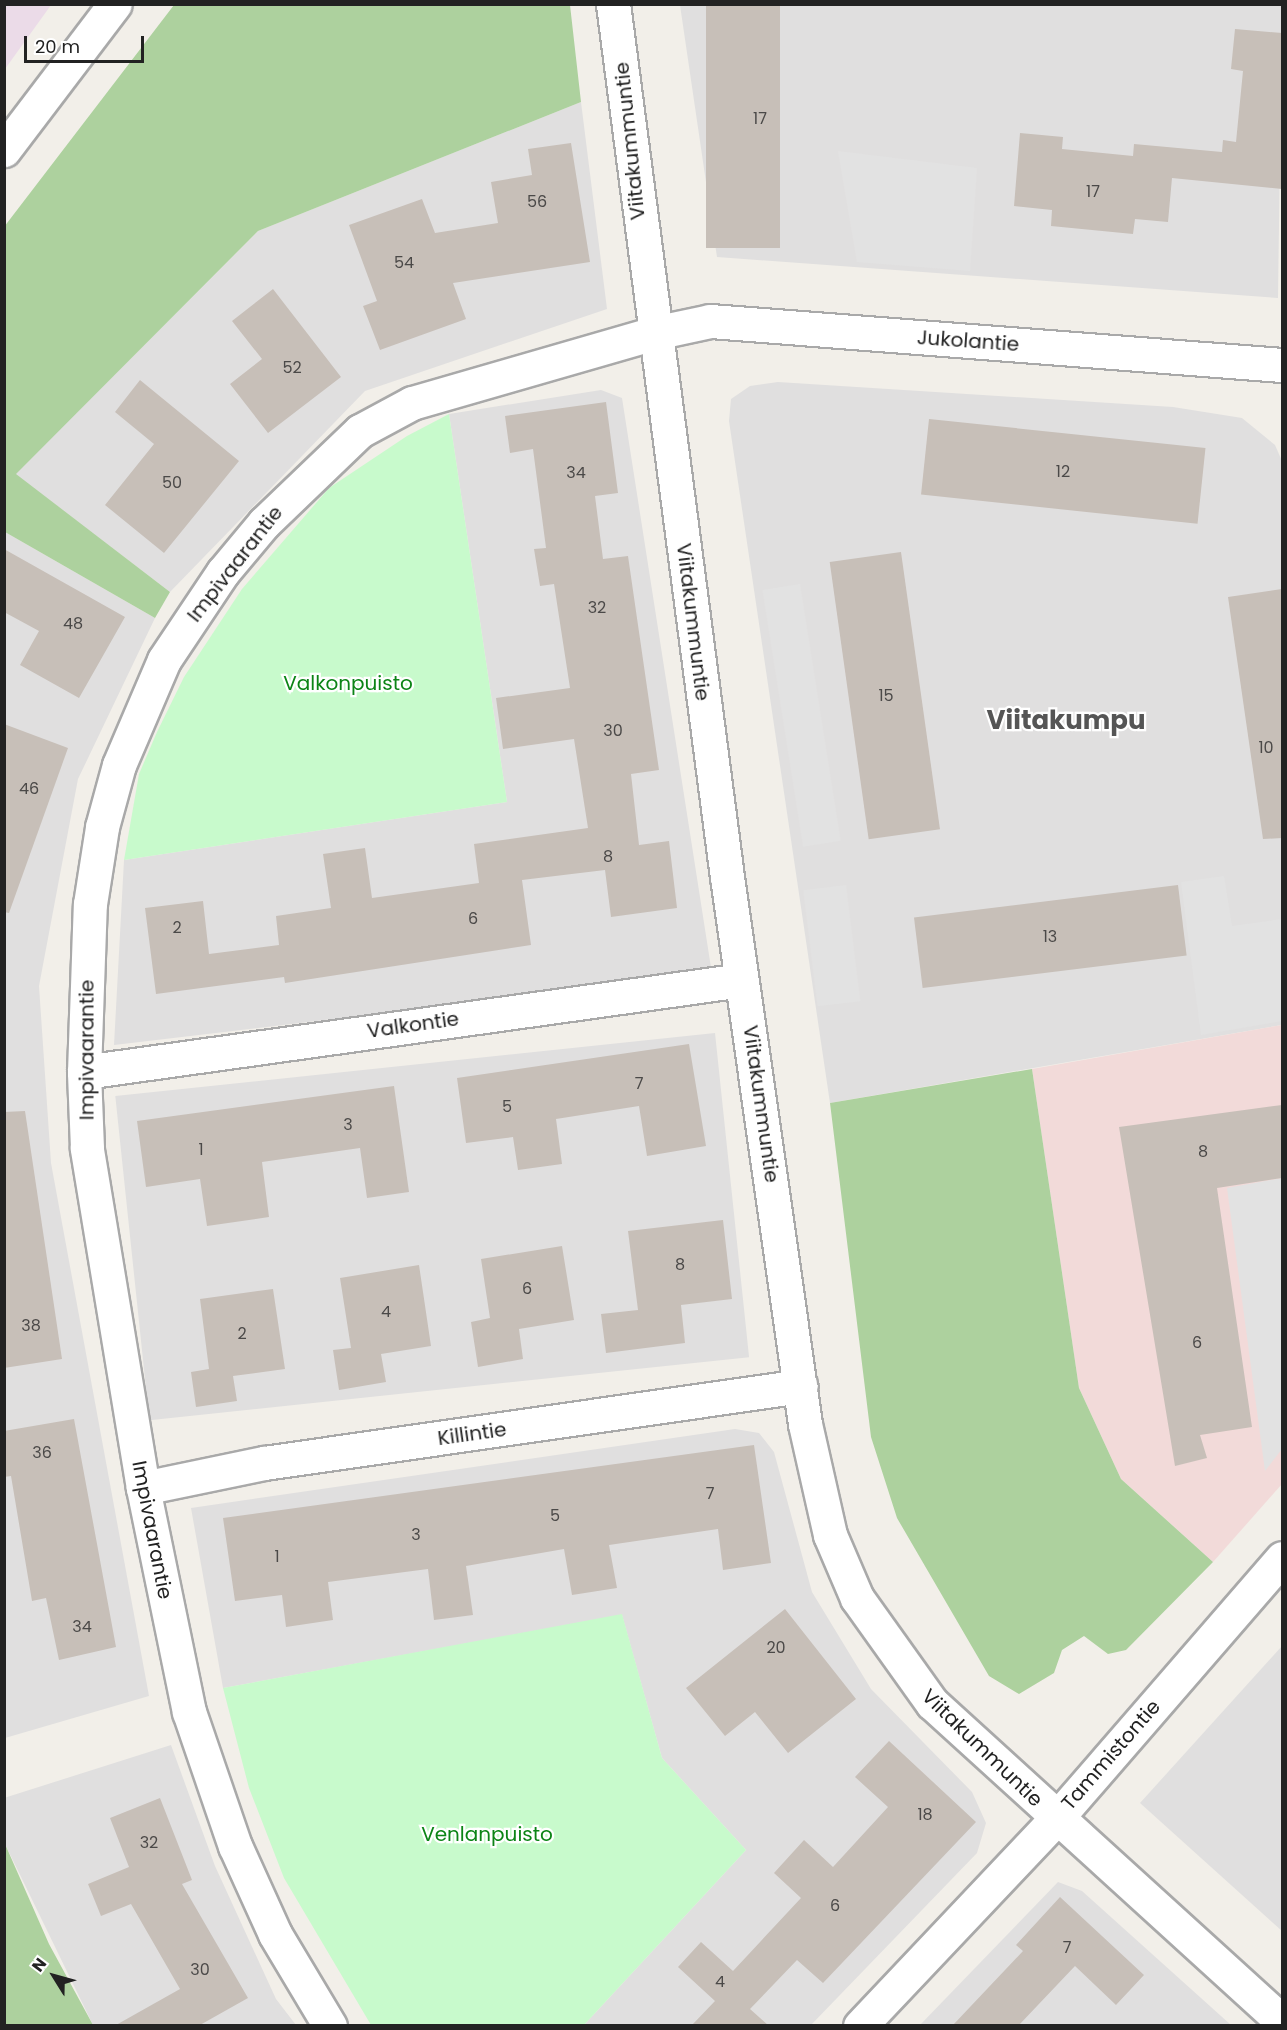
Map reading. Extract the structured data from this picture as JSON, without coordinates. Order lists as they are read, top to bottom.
{
  "streets": {
    "street": [
      "Viitakummuntie",
      "Jukolantie",
      "Impivaarantie",
      "Valkontie",
      "Killintie",
      "Tammistontie"
    ]
  },
  "crossings": [
    ["Viitakummuntie", "Jukolantie"],
    ["Viitakummuntie", "Impivaarantie"],
    ["Viitakummuntie", "Valkontie"],
    ["Viitakummuntie", "Killintie"],
    ["Viitakummuntie", "Tammistontie"],
    ["Jukolantie", "Impivaarantie"],
    ["Impivaarantie", "Valkontie"],
    ["Impivaarantie", "Killintie"]
  ],
  "districts": ["Viitakumpu"],
  "parks": ["Valkonpuisto", "Venlanpuisto"],
  "house_numbers": [
    "17",
    "17",
    "56",
    "54",
    "52",
    "12",
    "34",
    "50",
    "32",
    "48",
    "15",
    "30",
    "10",
    "46",
    "8",
    "6",
    "2",
    "13",
    "7",
    "5",
    "3",
    "1",
    "8",
    "8",
    "6",
    "4",
    "38",
    "2",
    "6",
    "36",
    "7",
    "5",
    "3",
    "1",
    "34",
    "20",
    "18",
    "32",
    "6",
    "7",
    "30",
    "4"
  ],
  "scale_bar": "20 m",
  "north": "top left"
}
